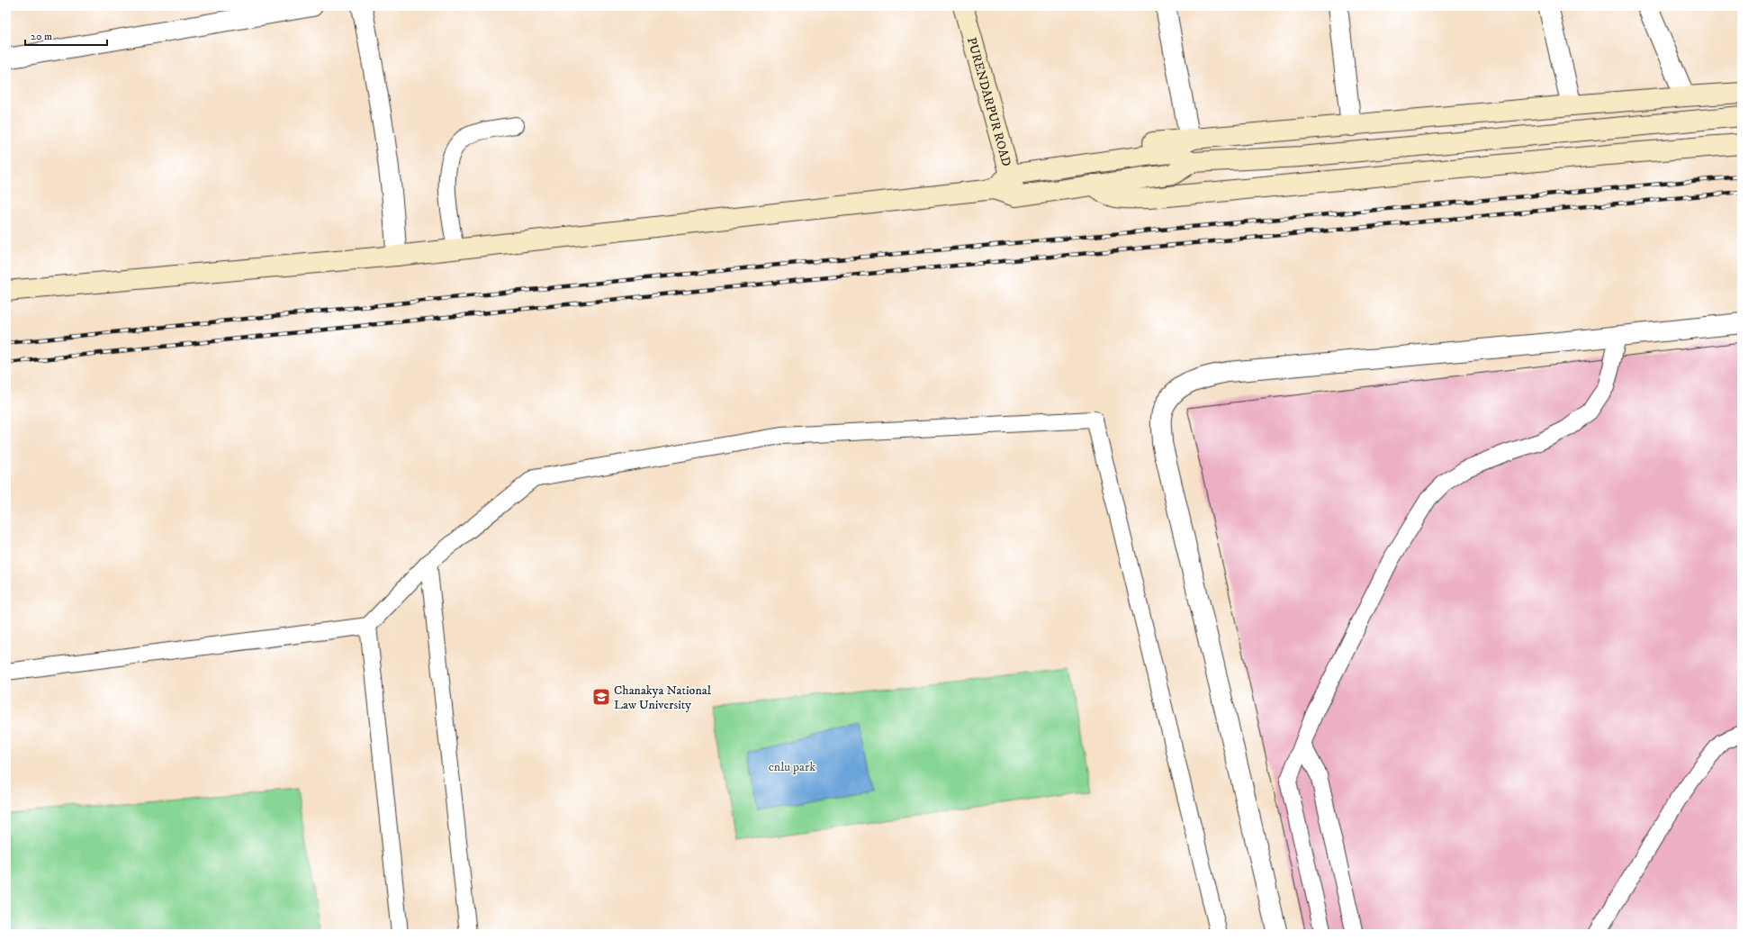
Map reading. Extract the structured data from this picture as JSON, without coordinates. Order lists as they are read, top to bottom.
{
  "streets": {
    "street": ["PURENDARPUR ROAD"]
  },
  "parks": ["cnlu park"],
  "places": {
    "school or university": ["Chanakya National Law University"]
  },
  "scale_bar": "20 m"
}
